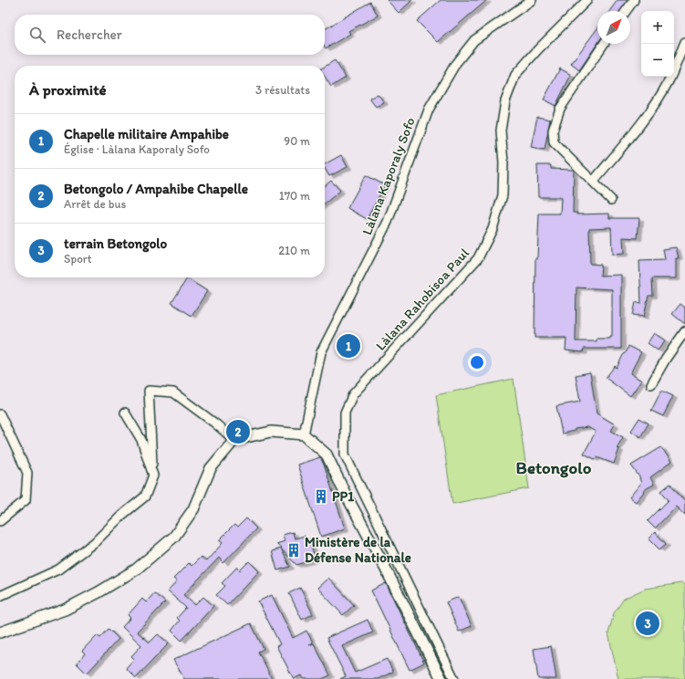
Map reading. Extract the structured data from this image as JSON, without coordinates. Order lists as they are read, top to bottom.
{
  "streets": {
    "street": ["Làlana Kaporaly Sofo", "Làlana Rahobisoa Paul"]
  },
  "districts": ["Betongolo"],
  "places": {
    "building": ["PP1", "Ministère de la Défense Nationale"]
  },
  "north": "top right",
  "page": {
    "map_buttons": ["+", "−"],
    "search": "Rechercher",
    "heading": ["À proximité", "3 résultats"],
    "list": [
      {
        "mark": "1",
        "name": "Chapelle militaire Ampahibe",
        "note": "Église · Làlana Kaporaly Sofo",
        "value": "90 m"
      },
      {
        "mark": "2",
        "name": "Betongolo / Ampahibe Chapelle",
        "note": "Arrêt de bus",
        "value": "170 m"
      },
      {
        "mark": "3",
        "name": "terrain Betongolo",
        "note": "Sport",
        "value": "210 m"
      }
    ],
    "pins": ["1", "2", "3"]
  }
}
